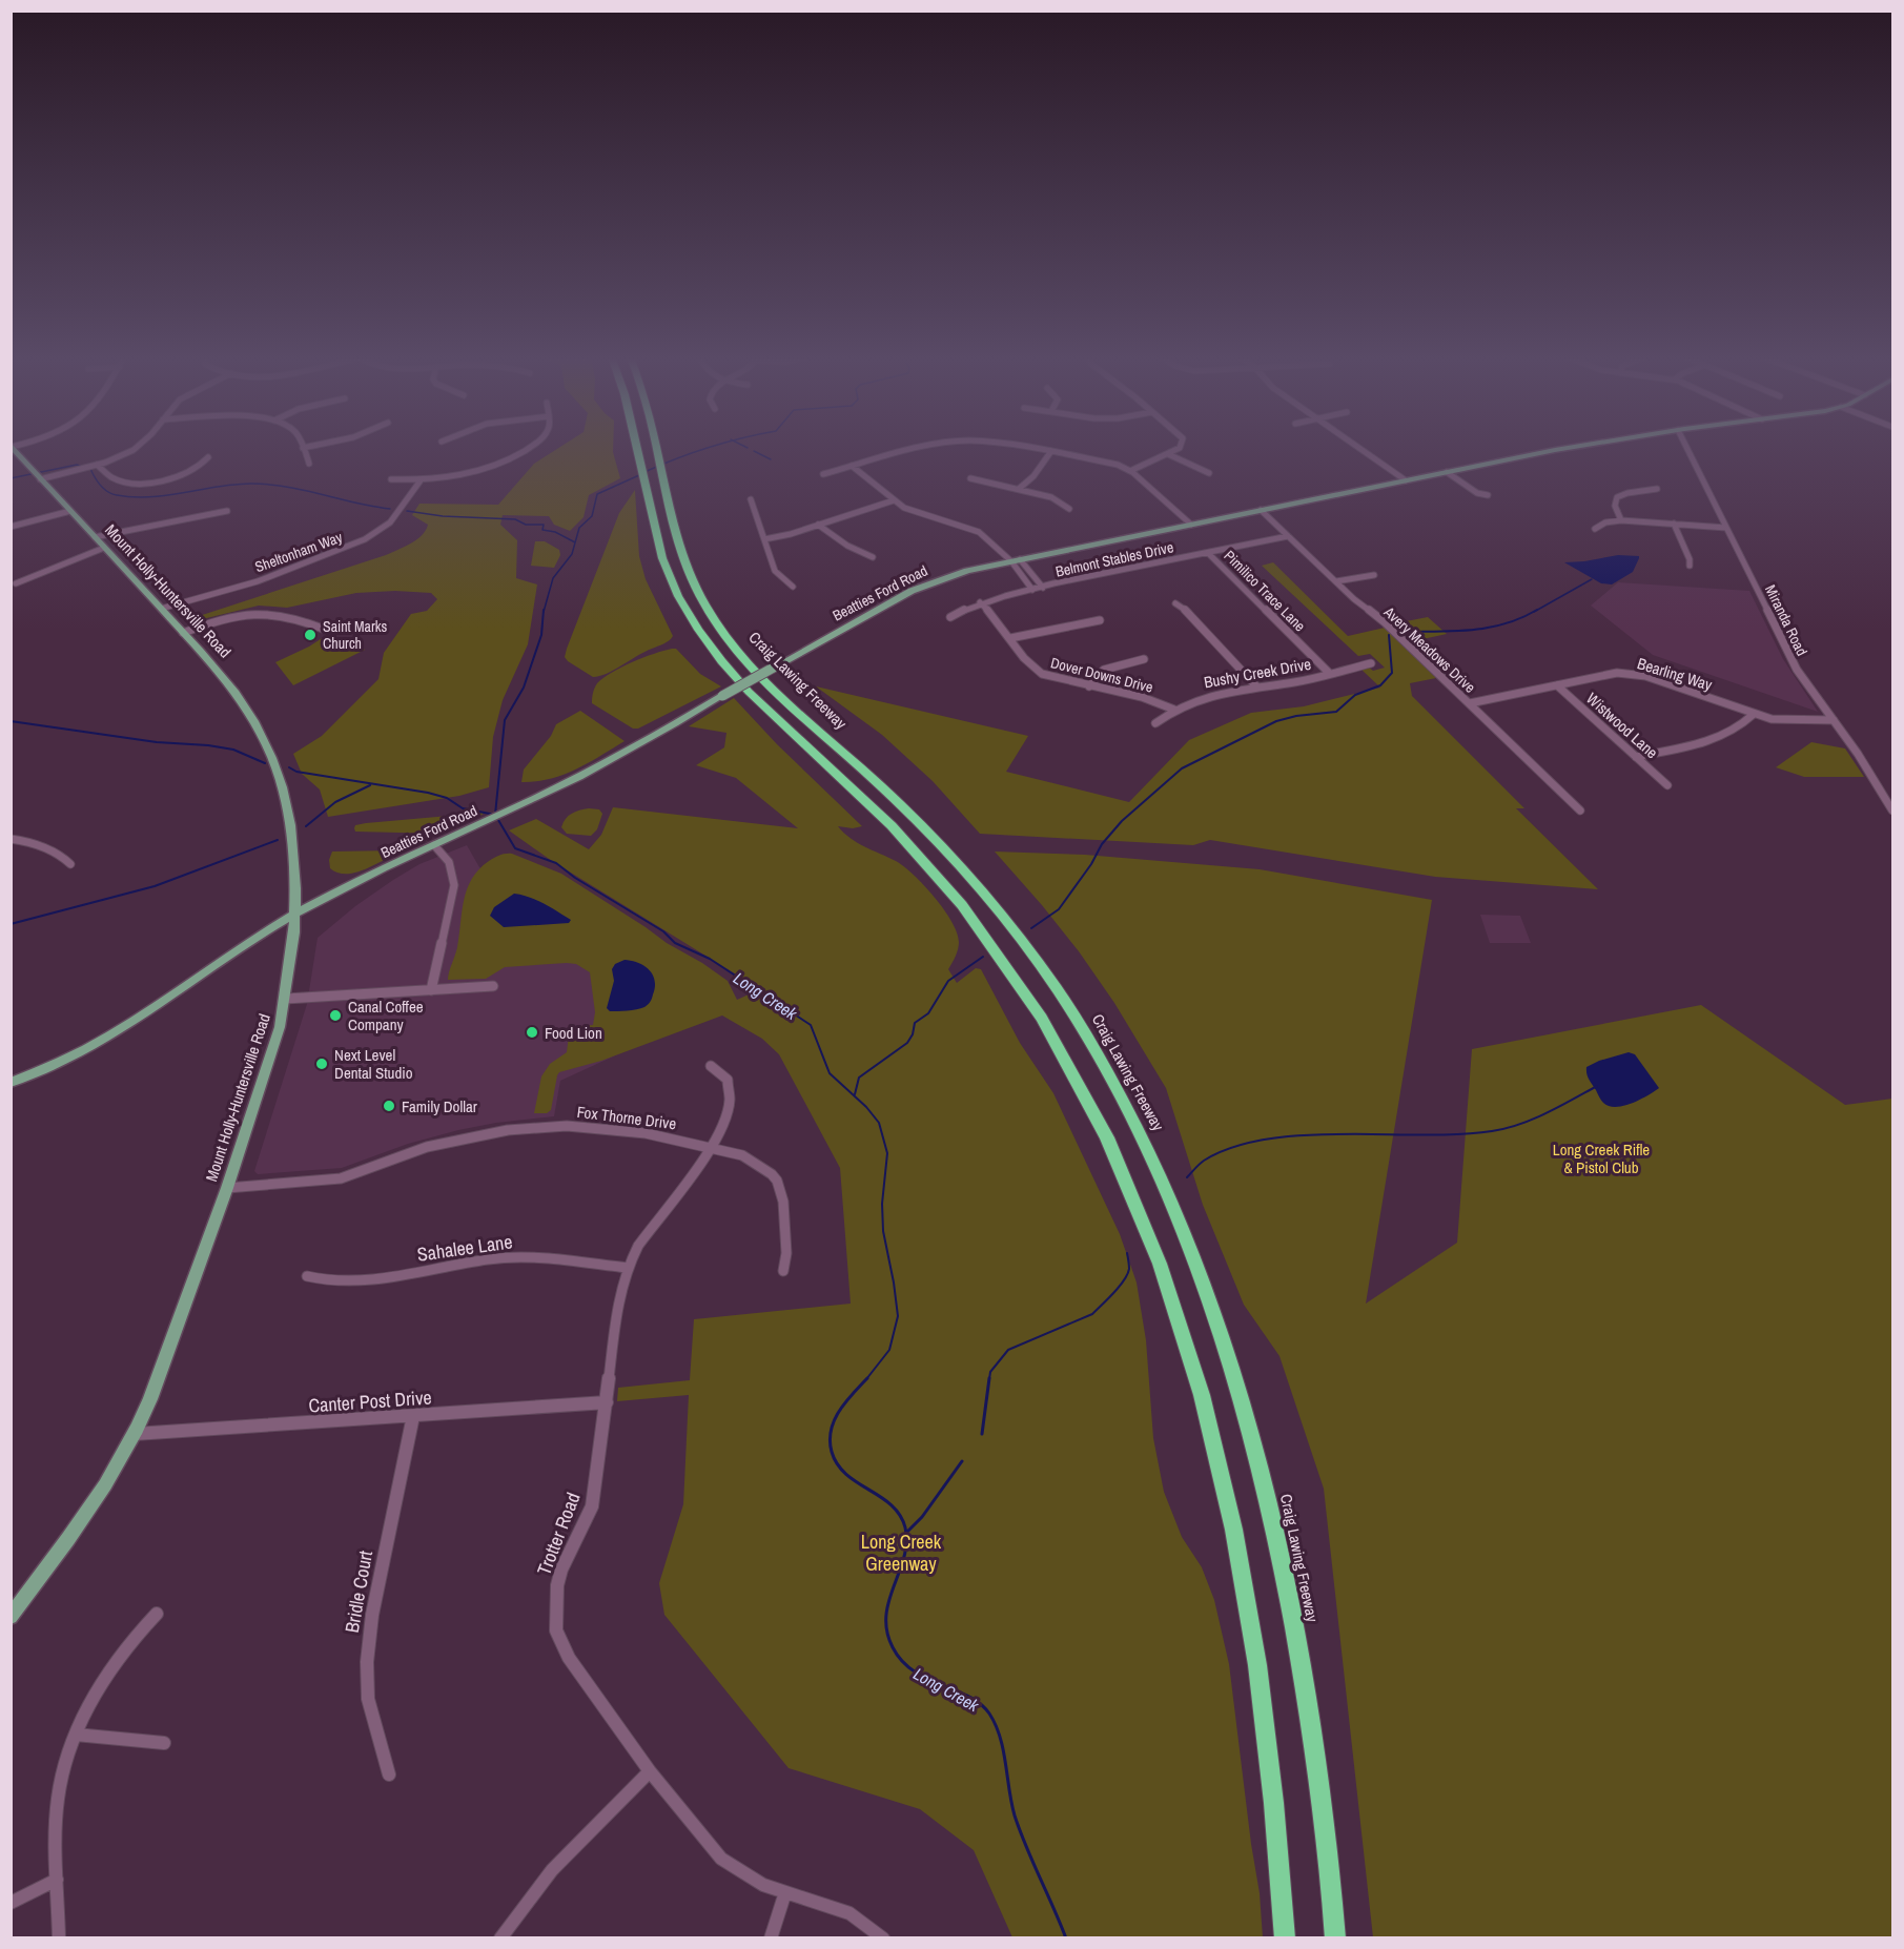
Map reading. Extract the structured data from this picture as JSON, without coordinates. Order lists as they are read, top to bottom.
{
  "streets": {
    "highway": ["Craig Lawing Freeway"],
    "main road": ["Mount Holly-Huntersville Road", "Beatties Ford Road"],
    "street": [
      "Sheltonham Way",
      "Belmont Stables Drive",
      "Pimilico Trace Lane",
      "Miranda Road",
      "Avery Meadows Drive",
      "Bushy Creek Drive",
      "Bearling Way",
      "Dover Downs Drive",
      "Wistwood Lane",
      "Fox Thorne Drive",
      "Sahalee Lane",
      "Canter Post Drive",
      "Trotter Road",
      "Bridle Court"
    ]
  },
  "crossings": [
    ["Sheltonham Way", "Mount Holly-Huntersville Road"],
    ["Belmont Stables Drive", "Pimilico Trace Lane"],
    ["Belmont Stables Drive", "Avery Meadows Drive"],
    ["Belmont Stables Drive", "Dover Downs Drive"],
    ["Mount Holly-Huntersville Road", "Beatties Ford Road"],
    ["Mount Holly-Huntersville Road", "Fox Thorne Drive"],
    ["Mount Holly-Huntersville Road", "Canter Post Drive"],
    ["Pimilico Trace Lane", "Bushy Creek Drive"],
    ["Beatties Ford Road", "Avery Meadows Drive"],
    ["Miranda Road", "Bearling Way"],
    ["Avery Meadows Drive", "Bearling Way"],
    ["Bushy Creek Drive", "Dover Downs Drive"],
    ["Bearling Way", "Wistwood Lane"],
    ["Fox Thorne Drive", "Trotter Road"],
    ["Sahalee Lane", "Trotter Road"],
    ["Canter Post Drive", "Trotter Road"],
    ["Canter Post Drive", "Bridle Court"]
  ],
  "water": ["Long Creek"],
  "parks": ["Long Creek Rifle & Pistol Club", "Long Creek Greenway"],
  "places": [
    "Saint Marks Church",
    "Canal Coffee Company",
    "Food Lion",
    "Next Level Dental Studio",
    "Family Dollar"
  ]
}
